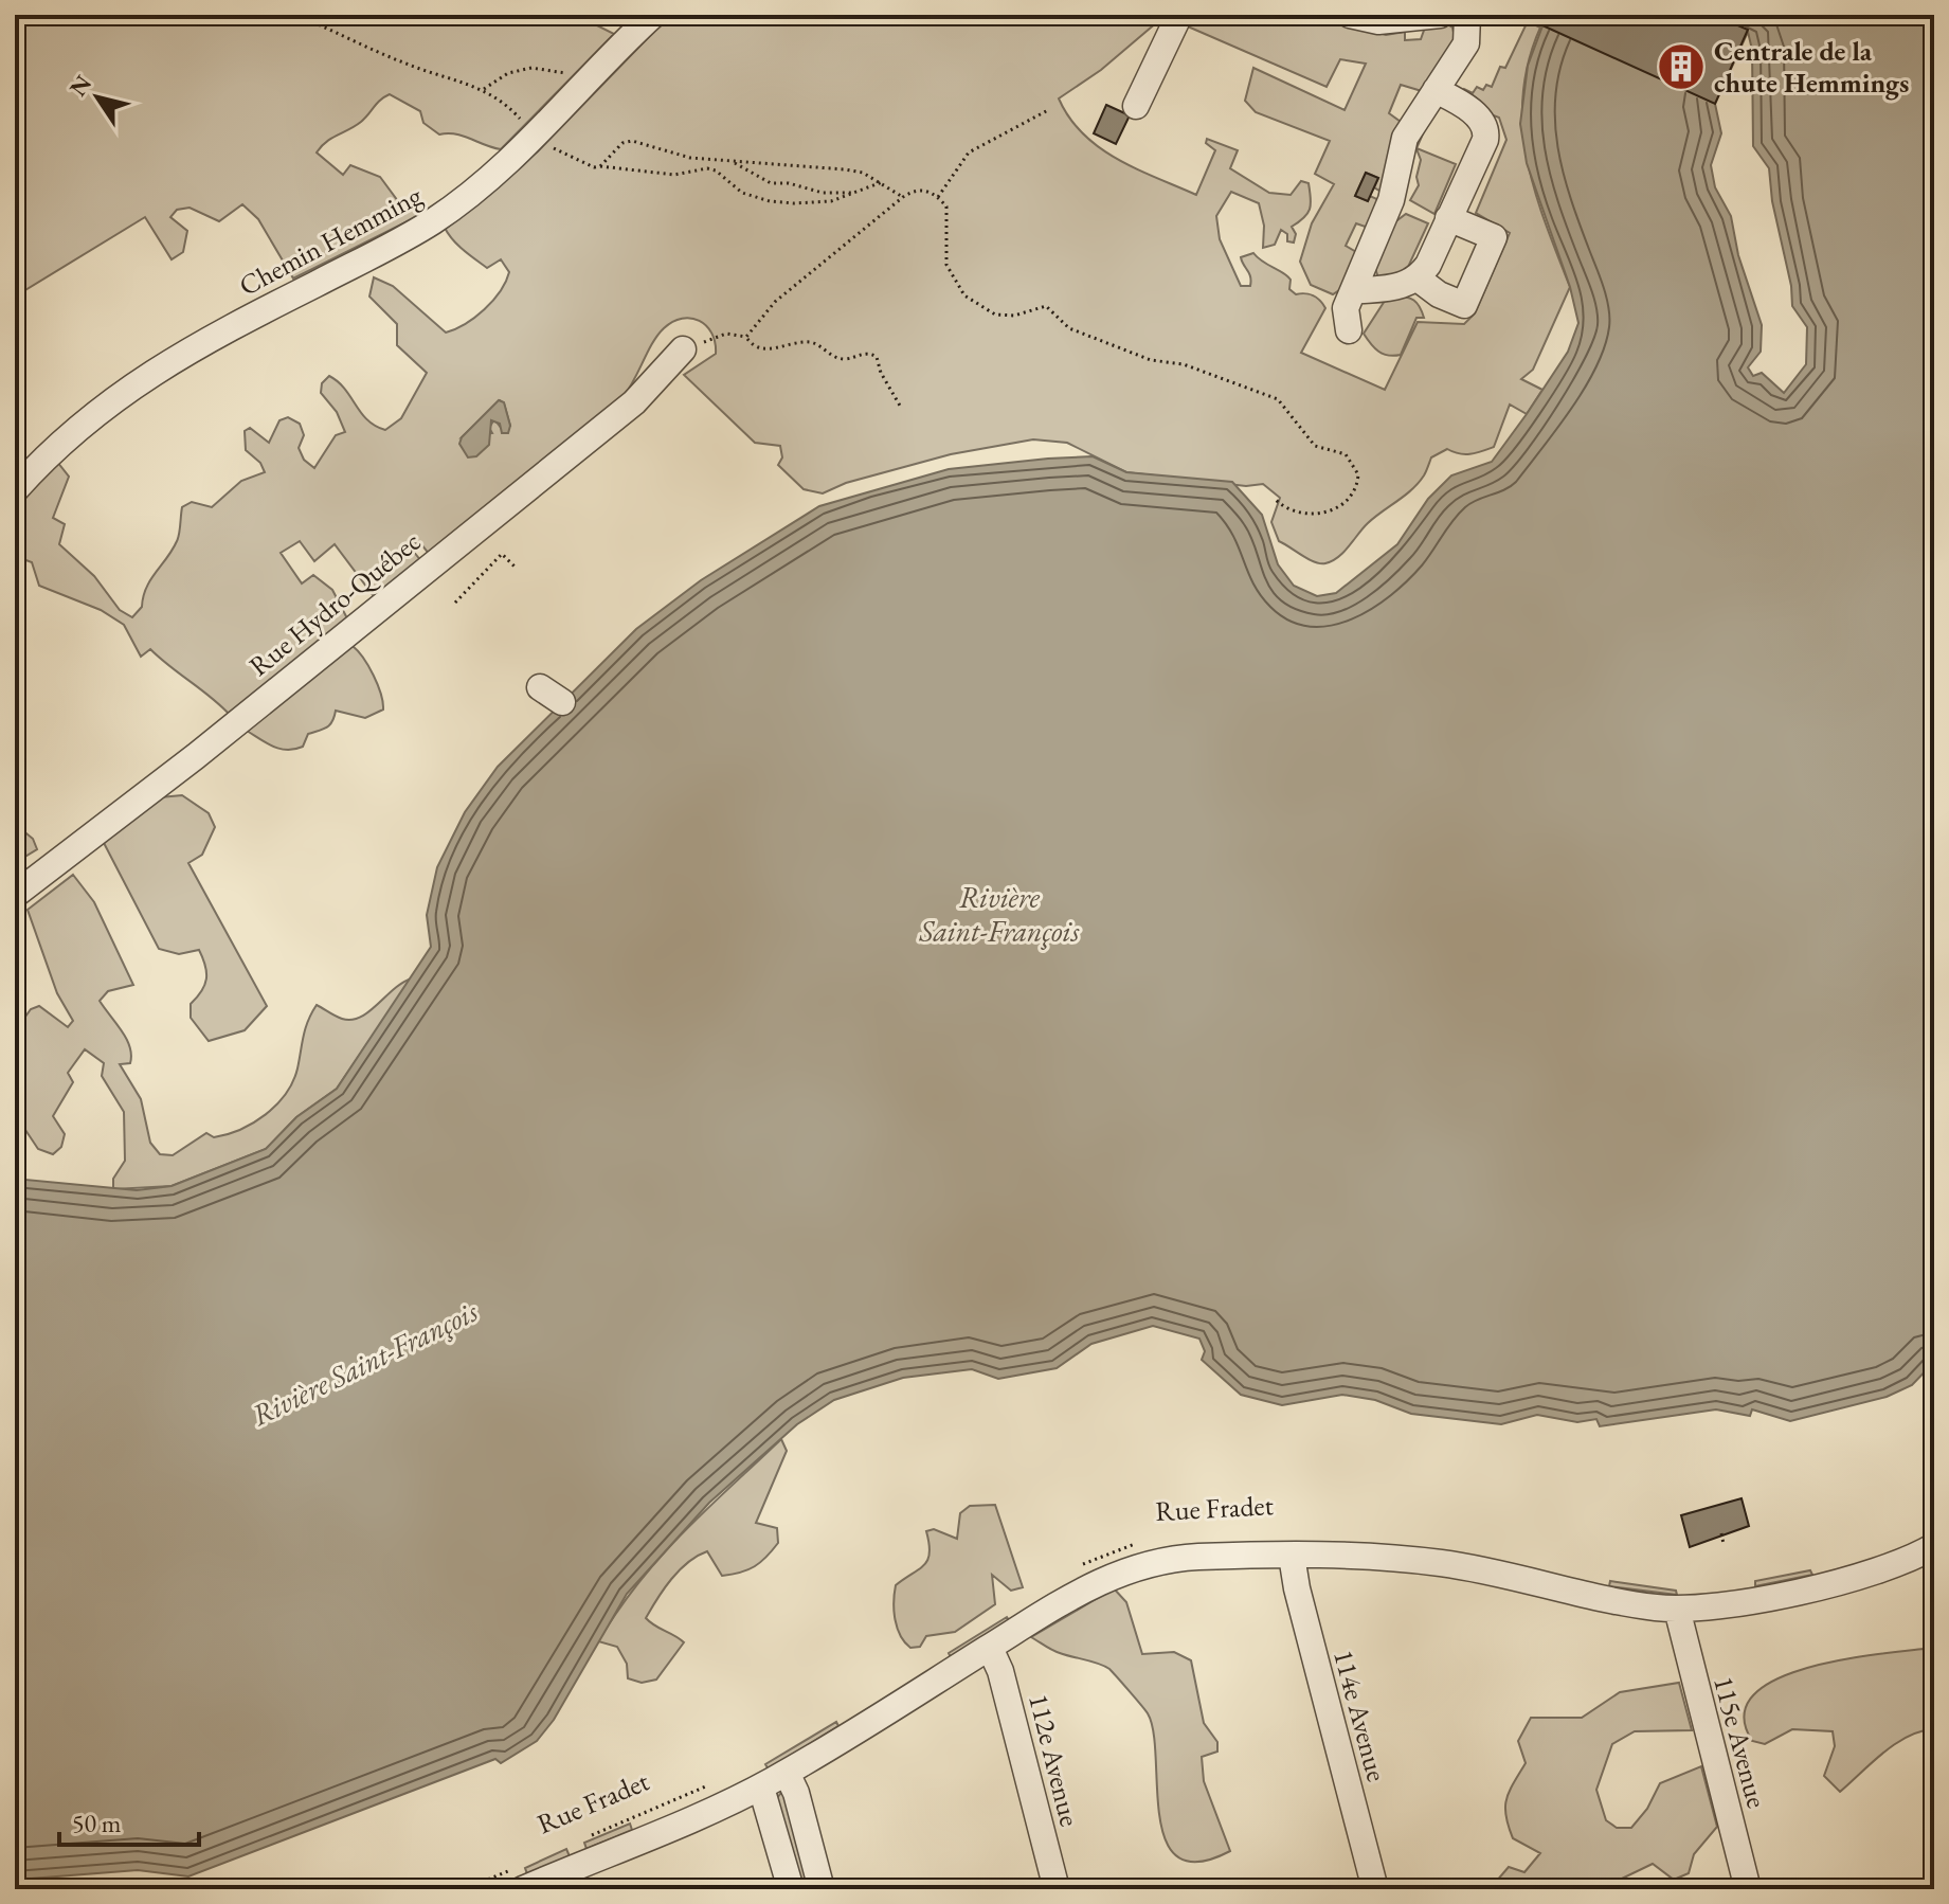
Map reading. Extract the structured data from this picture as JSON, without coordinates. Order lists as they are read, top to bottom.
{
  "streets": {
    "street": [
      "Chemin Hemming",
      "Rue Hydro-Québec",
      "Rue Fradet",
      "114e Avenue",
      "115e Avenue",
      "112e Avenue"
    ]
  },
  "crossings": [
    ["Rue Fradet", "114e Avenue"],
    ["Rue Fradet", "115e Avenue"],
    ["Rue Fradet", "112e Avenue"]
  ],
  "water": ["Rivière Saint-François"],
  "places": {
    "building": ["Centrale de la chute Hemmings"]
  },
  "scale_bar": "50 m",
  "north": "top left"
}
